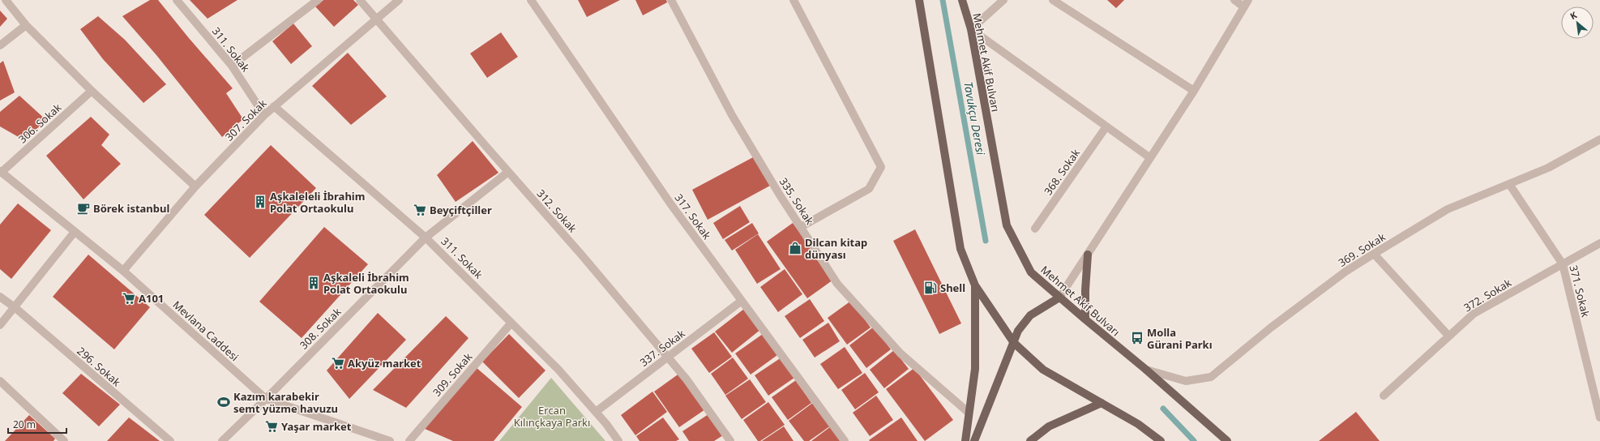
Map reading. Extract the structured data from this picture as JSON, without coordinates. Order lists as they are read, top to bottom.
{
  "streets": {
    "main road": ["Mehmet Akif Bulvarı"],
    "street": [
      "311. Sokak",
      "307. Sokak",
      "306. Sokak",
      "368. Sokak",
      "335. Sokak",
      "312. Sokak",
      "317. Sokak",
      "369. Sokak",
      "371. Sokak",
      "372. Sokak",
      "308. Sokak",
      "Mevlana Caddesi",
      "337. Sokak",
      "296. Sokak",
      "309. Sokak"
    ]
  },
  "crossings": [
    ["311. Sokak", "307. Sokak"],
    ["311. Sokak", "308. Sokak"],
    ["311. Sokak", "337. Sokak"],
    ["311. Sokak", "309. Sokak"],
    ["Mehmet Akif Bulvarı", "369. Sokak"],
    ["307. Sokak", "312. Sokak"],
    ["307. Sokak", "Mevlana Caddesi"],
    ["306. Sokak", "Mevlana Caddesi"],
    ["312. Sokak", "308. Sokak"],
    ["312. Sokak", "337. Sokak"],
    ["317. Sokak", "337. Sokak"],
    ["369. Sokak", "371. Sokak"],
    ["371. Sokak", "372. Sokak"],
    ["308. Sokak", "Mevlana Caddesi"]
  ],
  "water": ["Tavukçu Deresi"],
  "parks": ["Ercan Kılınçkaya Parkı"],
  "places": {
    "building": ["Aşkaleleli İbrahim Polat Ortaokulu", "Aşkaleli İbrahim Polat Ortaokulu"],
    "cafe": ["Börek istanbul"],
    "supermarket": [
      "Beyçiftçiller",
      "A101",
      "Akyüz market",
      "Yaşar market"
    ],
    "shop": ["Dilcan kitap dünyası"],
    "fuel station": ["Shell"],
    "bus stop": ["Molla Gürani Parkı"],
    "sports": ["Kazım karabekir semt yüzme havuzu"]
  },
  "scale_bar": "20 m",
  "north": "top left"
}
